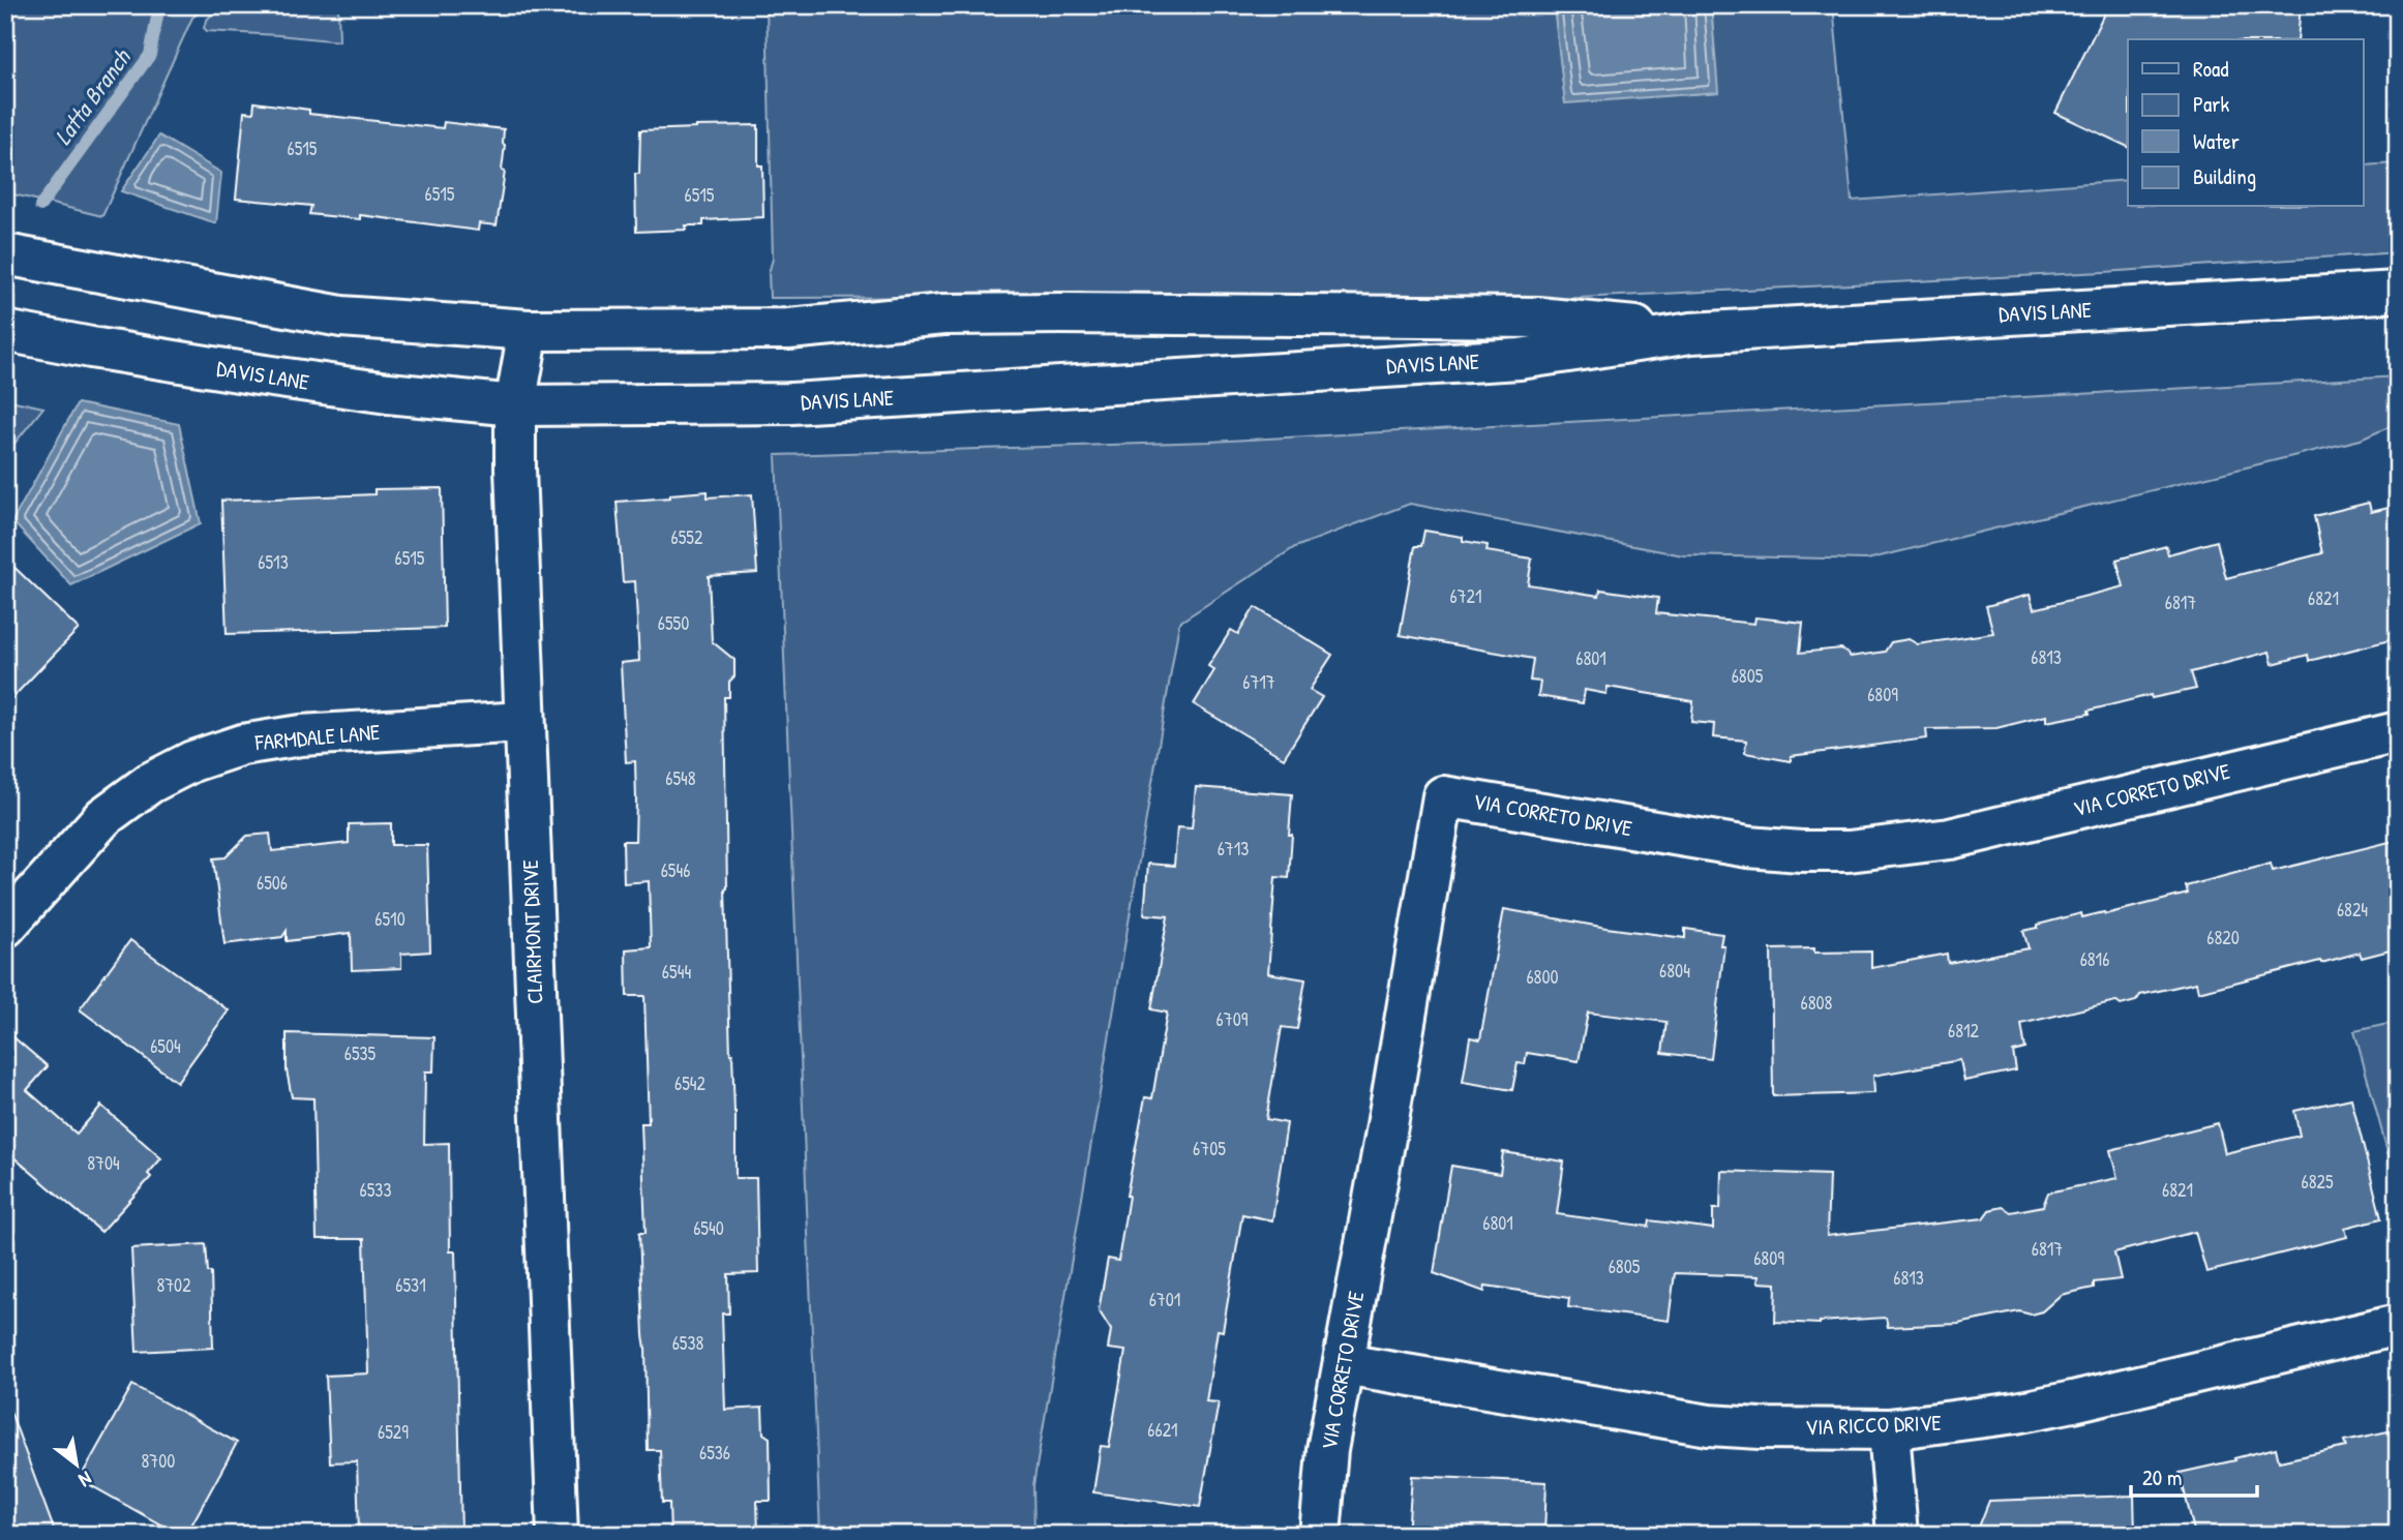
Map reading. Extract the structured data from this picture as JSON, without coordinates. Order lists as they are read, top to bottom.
{
  "streets": {
    "street": [
      "DAVIS LANE",
      "FARMDALE LANE",
      "VIA CORRETO DRIVE",
      "CLAIRMONT DRIVE",
      "VIA RICCO DRIVE"
    ]
  },
  "crossings": [
    ["DAVIS LANE", "CLAIRMONT DRIVE"],
    ["FARMDALE LANE", "CLAIRMONT DRIVE"],
    ["VIA CORRETO DRIVE", "VIA RICCO DRIVE"]
  ],
  "water": ["Latta Branch"],
  "house_numbers": [
    "6515",
    "6515",
    "6515",
    "6552",
    "6515",
    "6513",
    "6721",
    "6821",
    "6817",
    "6550",
    "6813",
    "6801",
    "6805",
    "6717",
    "6809",
    "6548",
    "6713",
    "6546",
    "6506",
    "6824",
    "6510",
    "6820",
    "6816",
    "6804",
    "6544",
    "6800",
    "6808",
    "6709",
    "6812",
    "6504",
    "6535",
    "6542",
    "6705",
    "8704",
    "6825",
    "6533",
    "6821",
    "6801",
    "6540",
    "6817",
    "6809",
    "6805",
    "6813",
    "8702",
    "6531",
    "6701",
    "6538",
    "6621",
    "6529",
    "6536",
    "8700"
  ],
  "legend": [
    "Road",
    "Park",
    "Water",
    "Building"
  ],
  "scale_bar": "20 m",
  "north": "bottom right"
}
